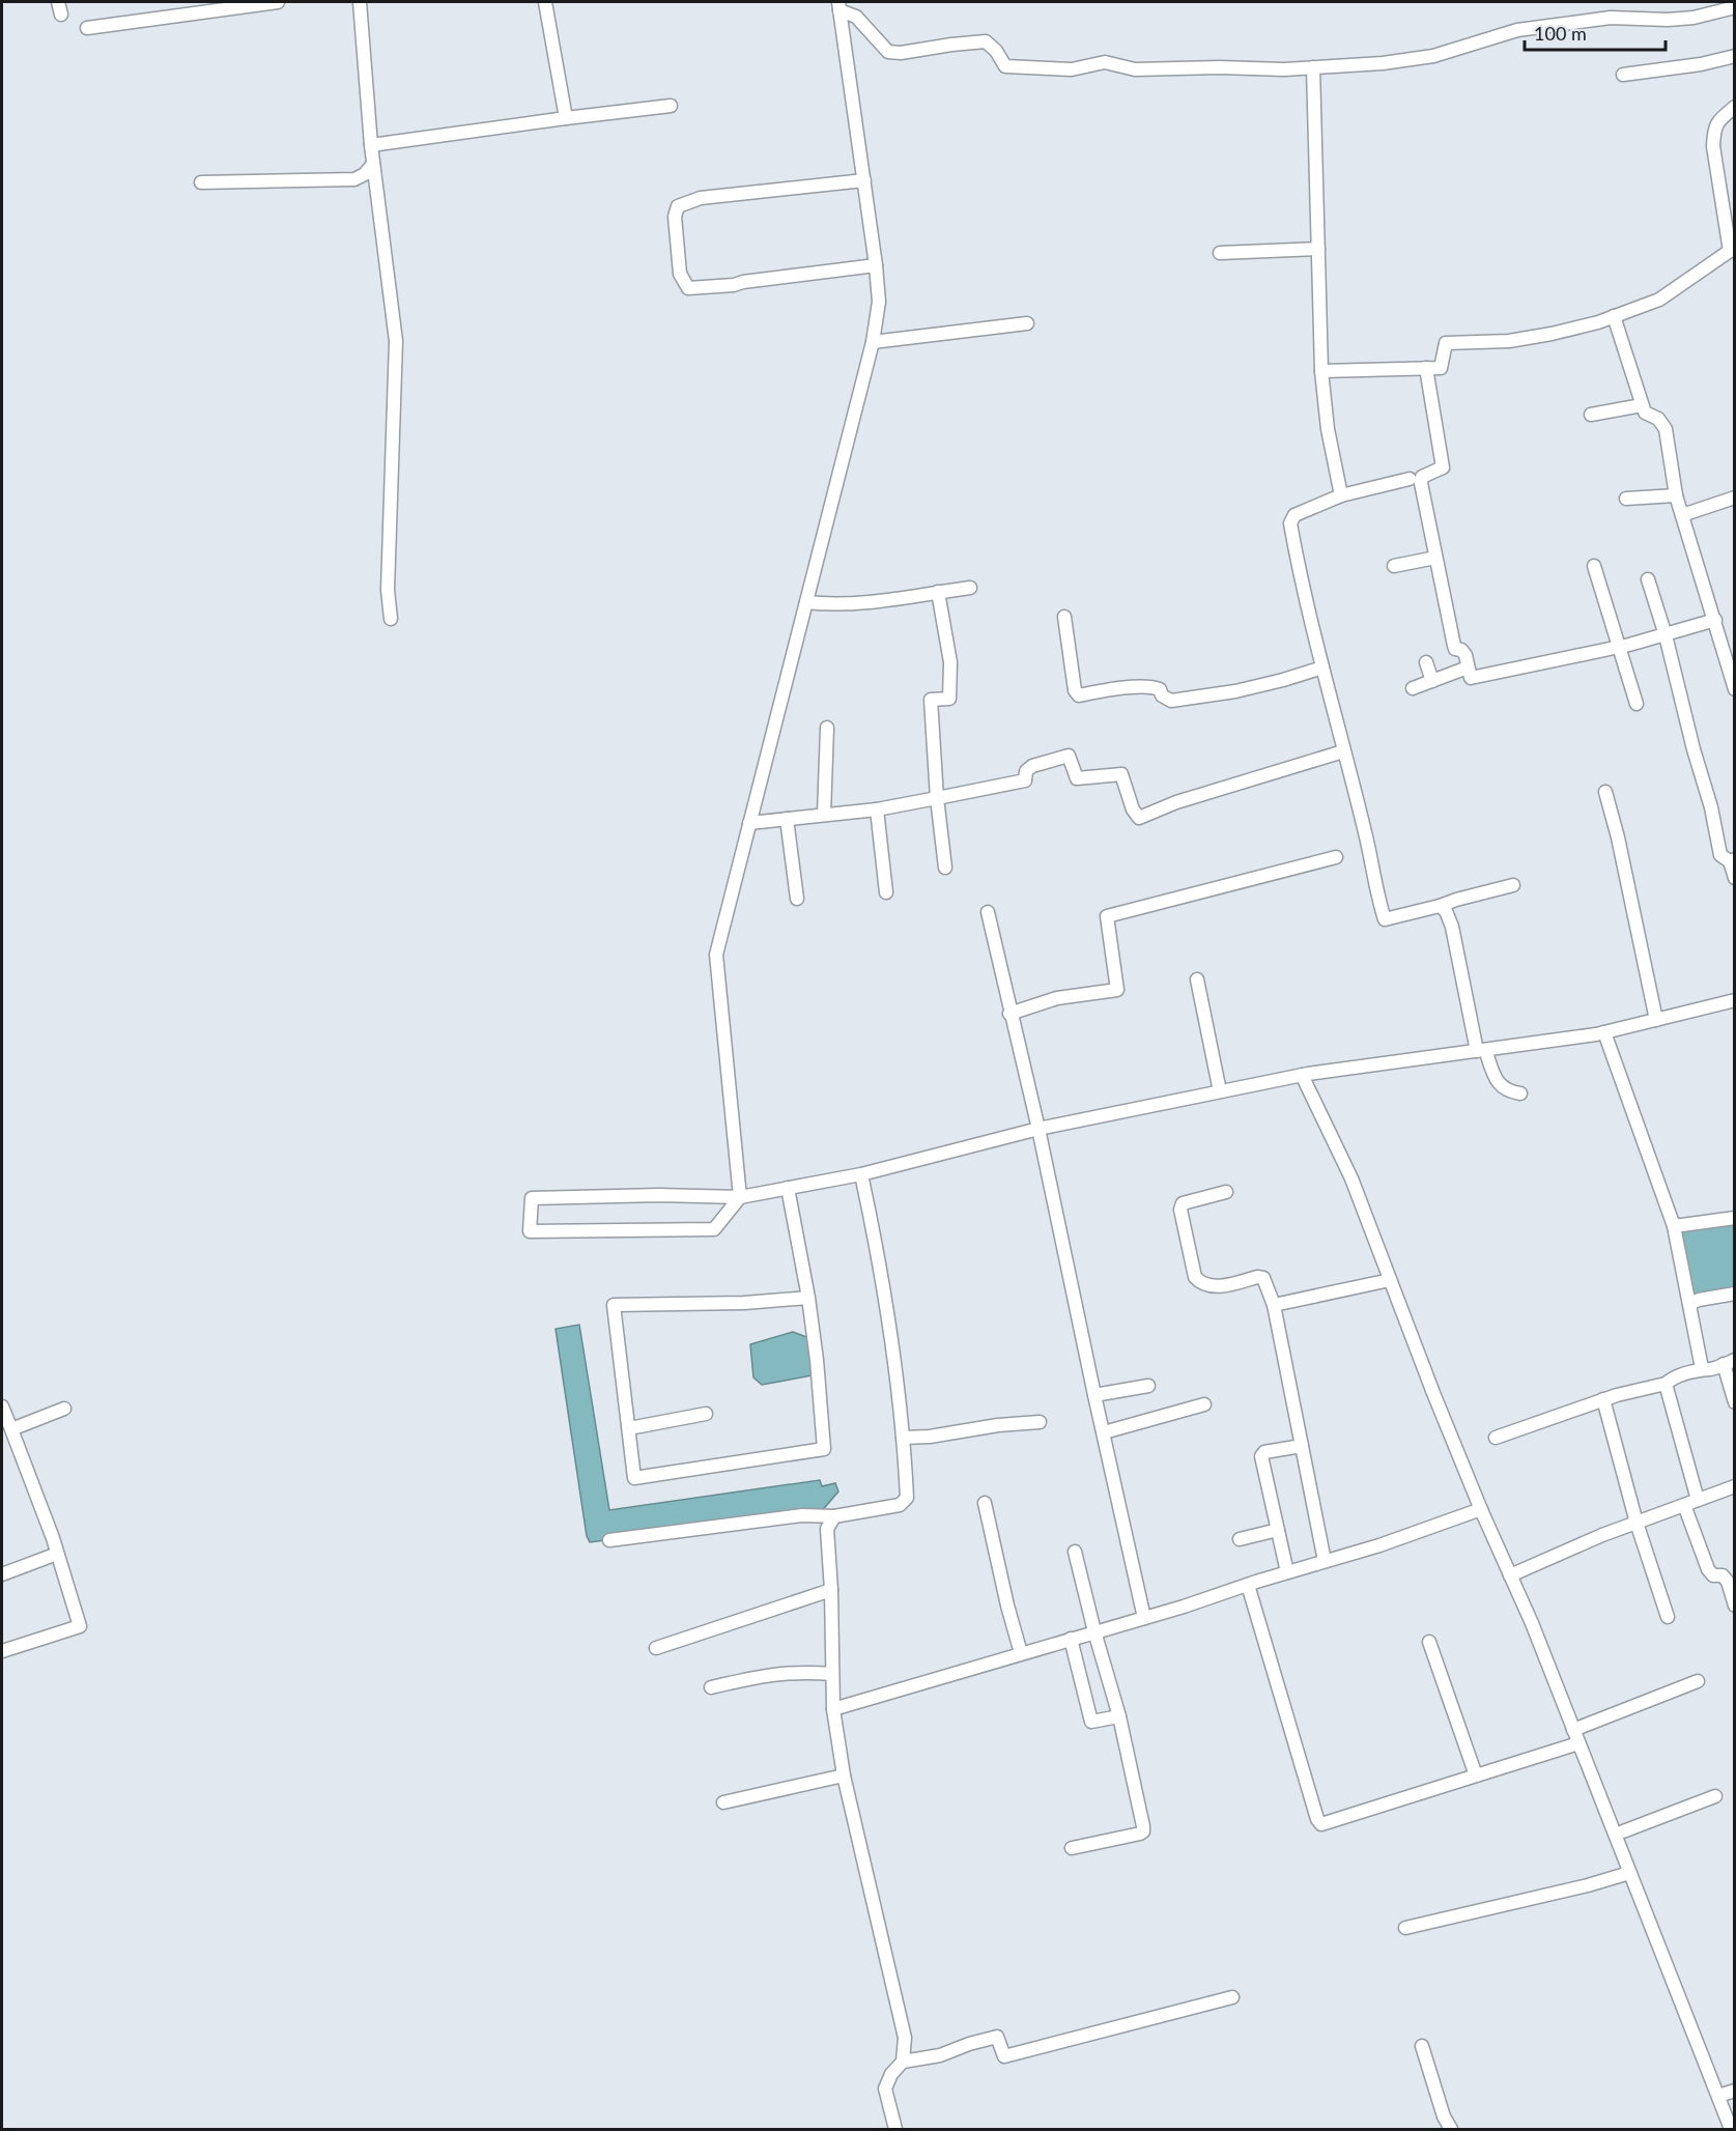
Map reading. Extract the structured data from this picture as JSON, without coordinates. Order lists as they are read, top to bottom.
{
  "scale_bar": "100 m"
}
